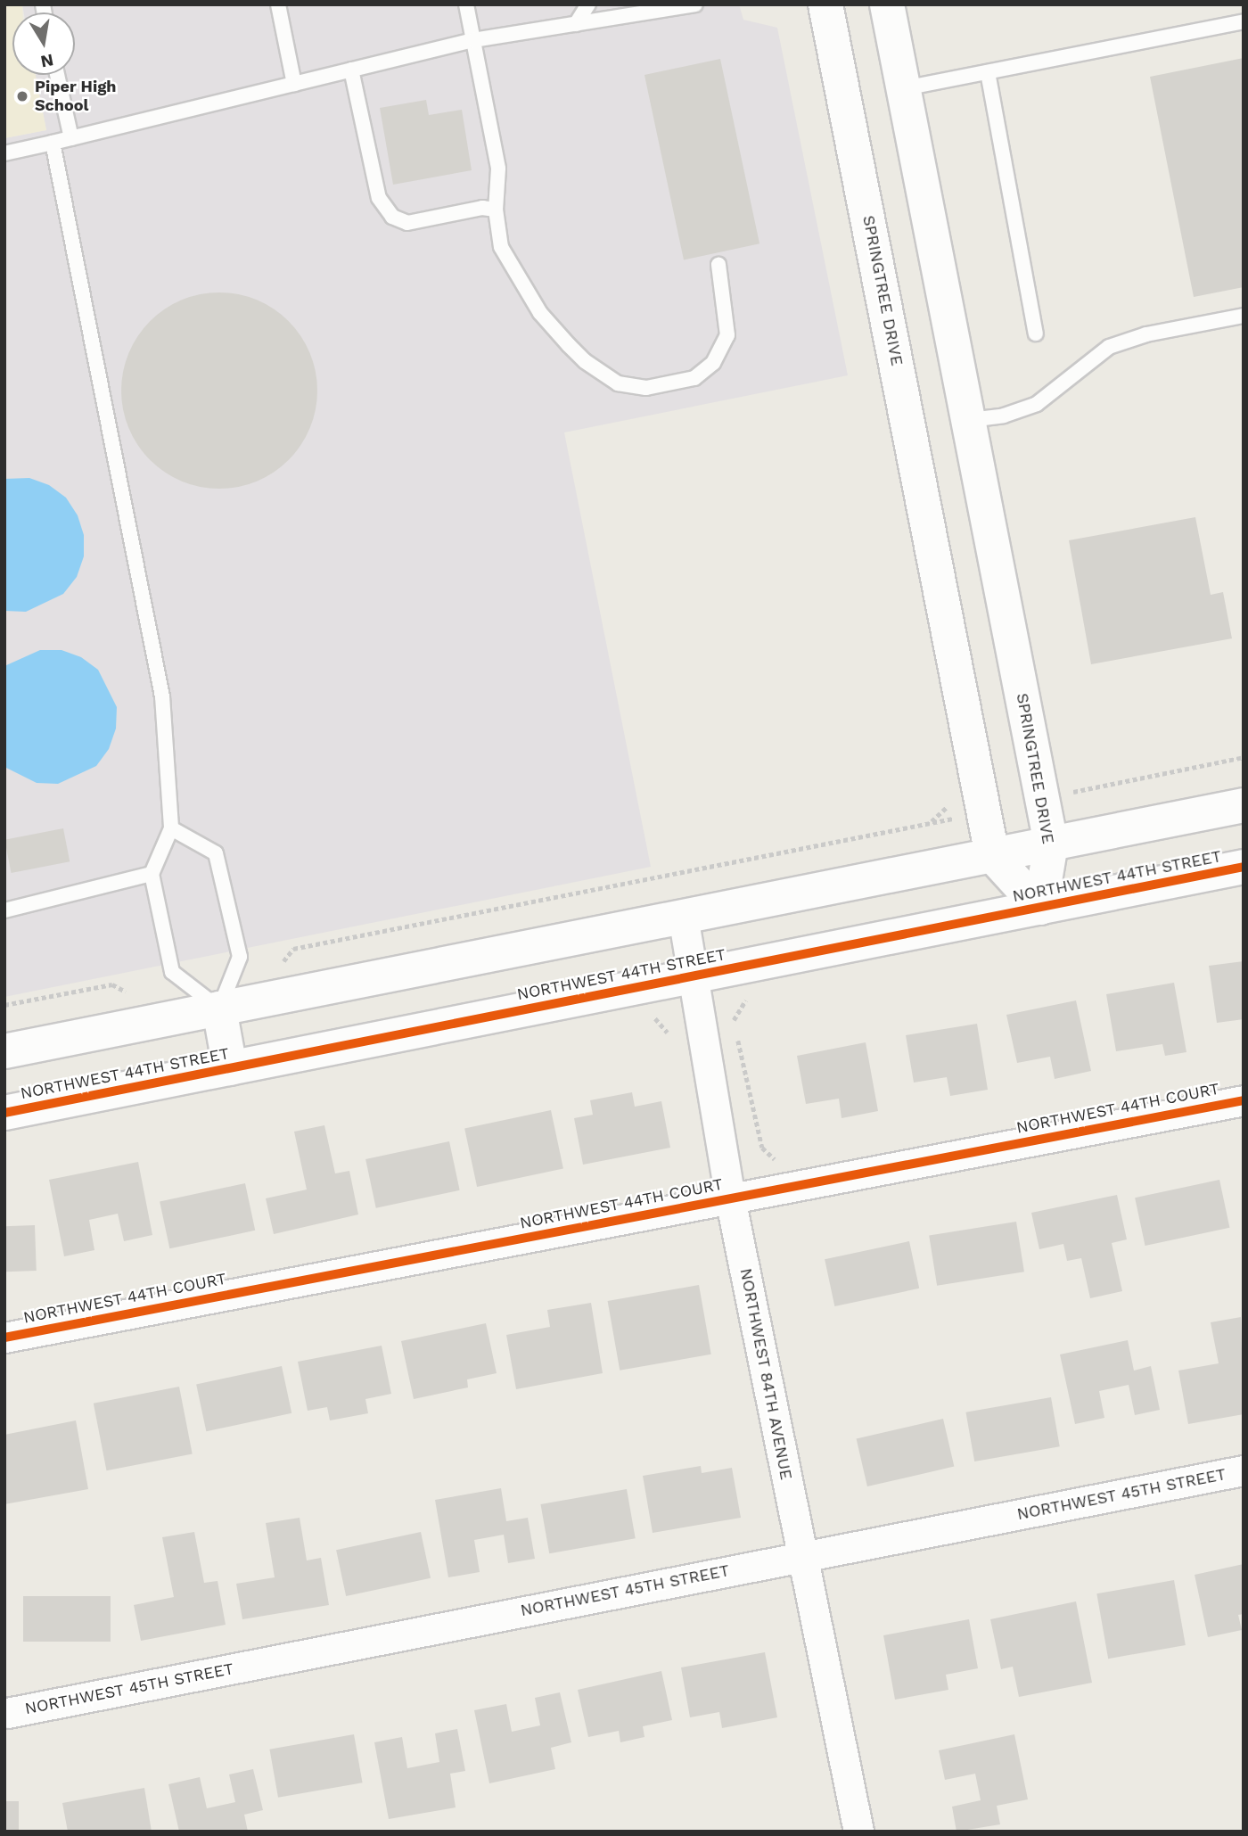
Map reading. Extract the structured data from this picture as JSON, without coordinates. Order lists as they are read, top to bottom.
{
  "streets": {
    "street": [
      "SPRINGTREE DRIVE",
      "NORTHWEST 44TH STREET",
      "NORTHWEST 44TH COURT",
      "NORTHWEST 84TH AVENUE",
      "NORTHWEST 45TH STREET"
    ]
  },
  "crossings": [
    ["SPRINGTREE DRIVE", "NORTHWEST 44TH STREET"],
    ["NORTHWEST 44TH STREET", "NORTHWEST 84TH AVENUE"],
    ["NORTHWEST 44TH COURT", "NORTHWEST 84TH AVENUE"],
    ["NORTHWEST 84TH AVENUE", "NORTHWEST 45TH STREET"]
  ],
  "places": ["Piper High School"],
  "north": "bottom"
}
